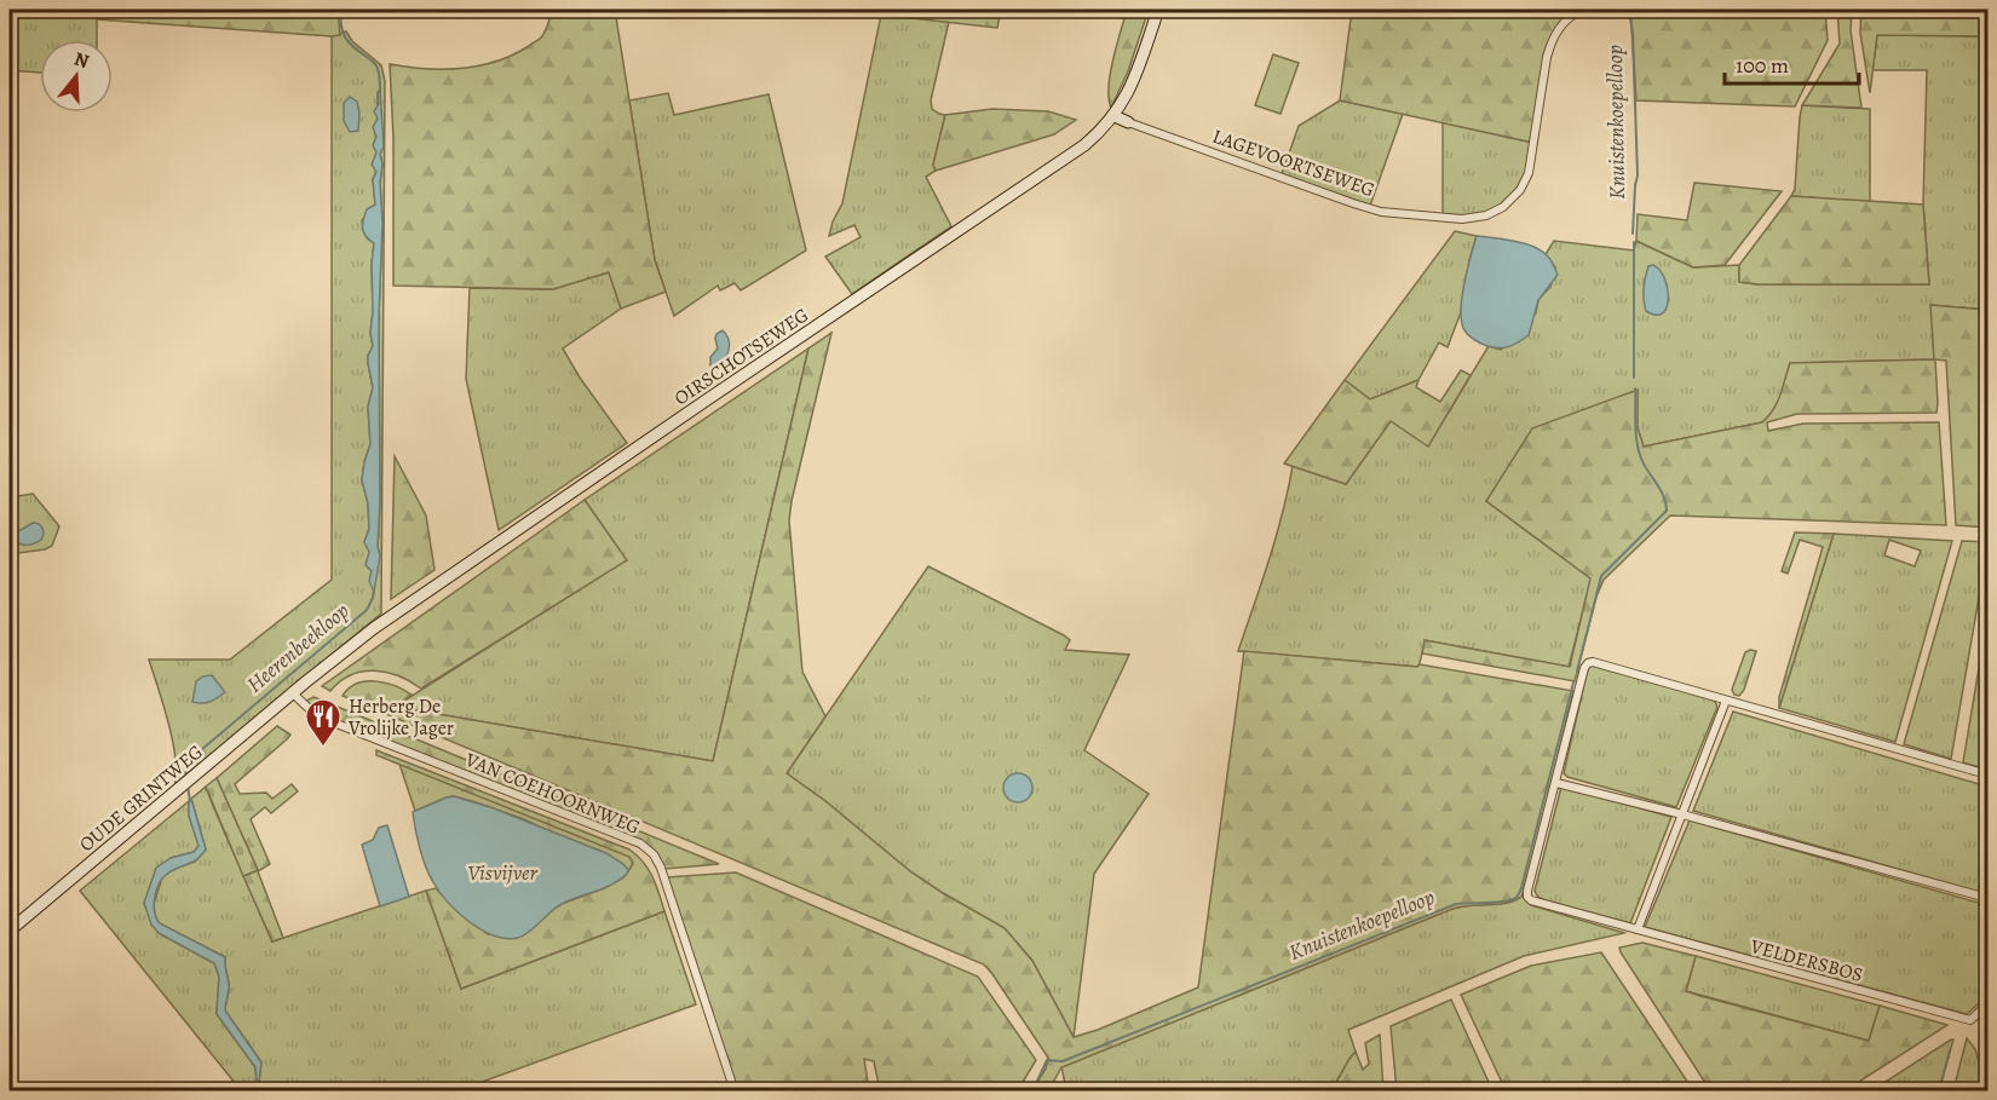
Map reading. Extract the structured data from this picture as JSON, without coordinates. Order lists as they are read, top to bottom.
{
  "streets": {
    "street": [
      "LAGEVOORTSEWEG",
      "OIRSCHOTSEWEG",
      "VAN COEHOORNWEG",
      "OUDE GRINTWEG",
      "VELDERSBOS"
    ]
  },
  "crossings": [
    ["LAGEVOORTSEWEG", "OIRSCHOTSEWEG"],
    ["OIRSCHOTSEWEG", "VAN COEHOORNWEG"],
    ["OIRSCHOTSEWEG", "OUDE GRINTWEG"],
    ["VAN COEHOORNWEG", "OUDE GRINTWEG"]
  ],
  "water": ["Knuistenkoepelloop", "Heerenbeekloop", "Visvijver"],
  "places": {
    "restaurant": ["Herberg De Vrolijke Jager"]
  },
  "scale_bar": "100 m",
  "north": "top"
}
